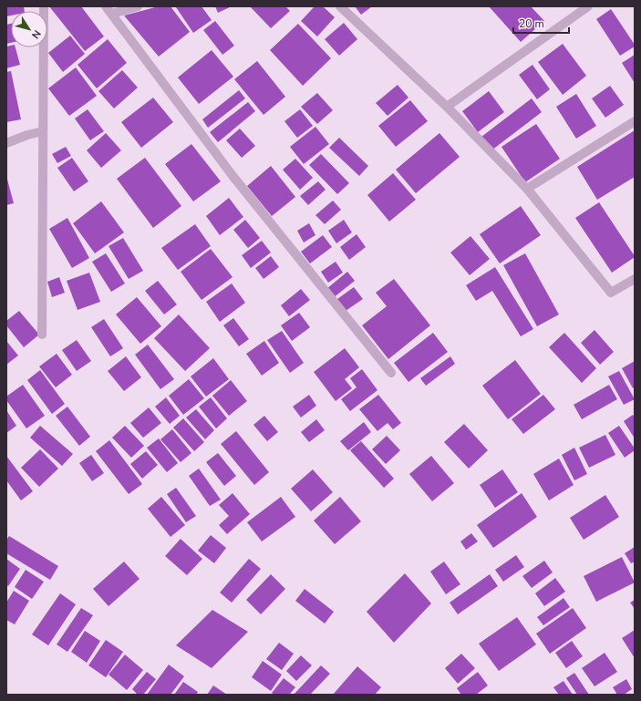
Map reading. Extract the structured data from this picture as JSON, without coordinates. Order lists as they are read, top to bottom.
{
  "scale_bar": "20 m",
  "north": "bottom right"
}
